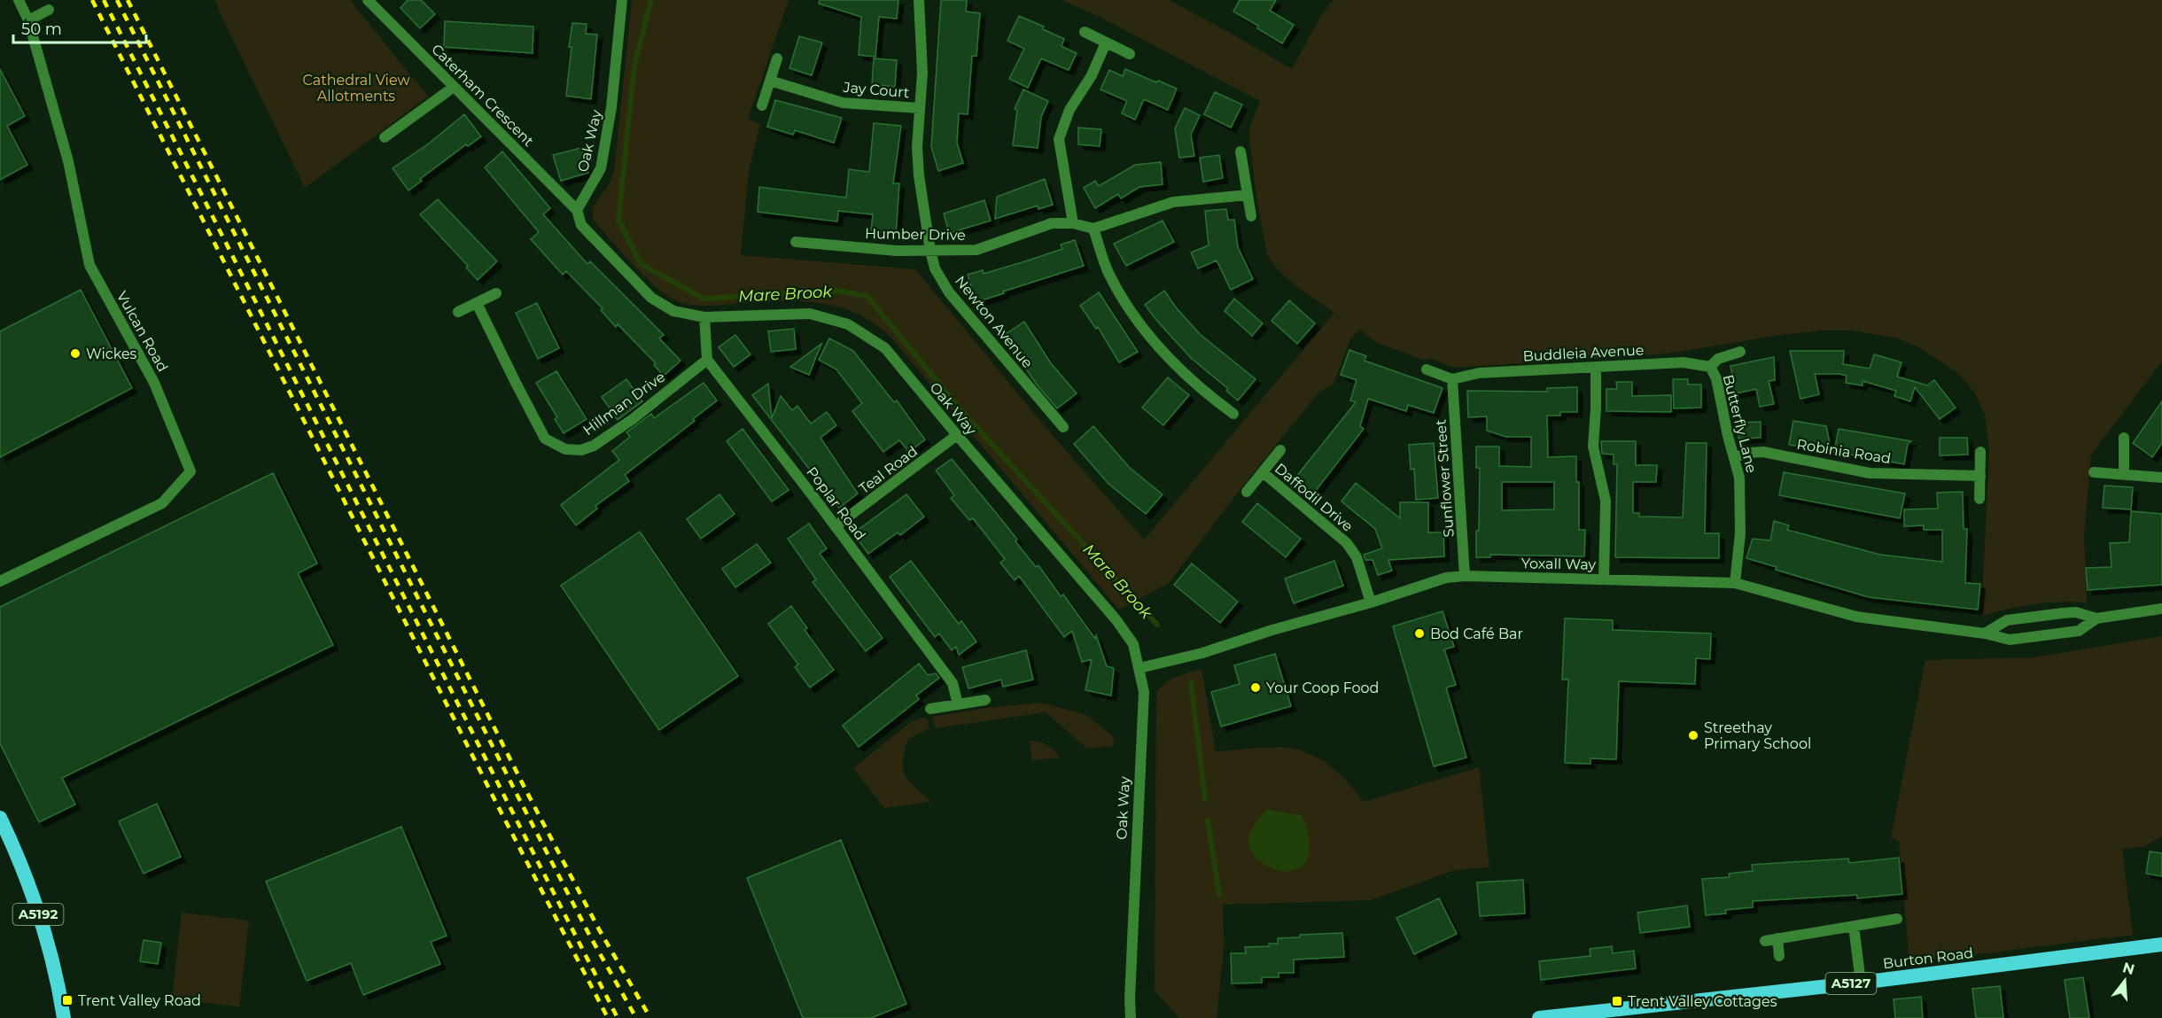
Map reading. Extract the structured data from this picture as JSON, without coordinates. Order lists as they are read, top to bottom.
{
  "streets": {
    "highway": ["A5192", "Burton Road", "A5127"],
    "street": [
      "Jay Court",
      "Caterham Crescent",
      "Oak Way",
      "Humber Drive",
      "Newton Avenue",
      "Vulcan Road",
      "Buddleia Avenue",
      "Hillman Drive",
      "Butterfly Lane",
      "Robinia Road",
      "Teal Road",
      "Sunflower Street",
      "Daffodil Drive",
      "Poplar Road",
      "Yoxall Way"
    ]
  },
  "crossings": [
    ["Jay Court", "Newton Avenue"],
    ["Caterham Crescent", "Oak Way"],
    ["Oak Way", "Teal Road"],
    ["Oak Way", "Yoxall Way"],
    ["Humber Drive", "Newton Avenue"],
    ["Buddleia Avenue", "Butterfly Lane"],
    ["Buddleia Avenue", "Sunflower Street"],
    ["Hillman Drive", "Poplar Road"],
    ["Butterfly Lane", "Robinia Road"],
    ["Butterfly Lane", "Yoxall Way"],
    ["Teal Road", "Poplar Road"],
    ["Sunflower Street", "Yoxall Way"],
    ["Daffodil Drive", "Yoxall Way"]
  ],
  "water": ["Mare Brook"],
  "parks": ["Cathedral View Allotments"],
  "places": {
    "other": [
      "Wickes",
      "Bod Café Bar",
      "Your Coop Food",
      "Streethay Primary School"
    ],
    "transit": ["Trent Valley Road", "Trent Valley Cottages"]
  },
  "scale_bar": "50 m",
  "north": "top"
}
